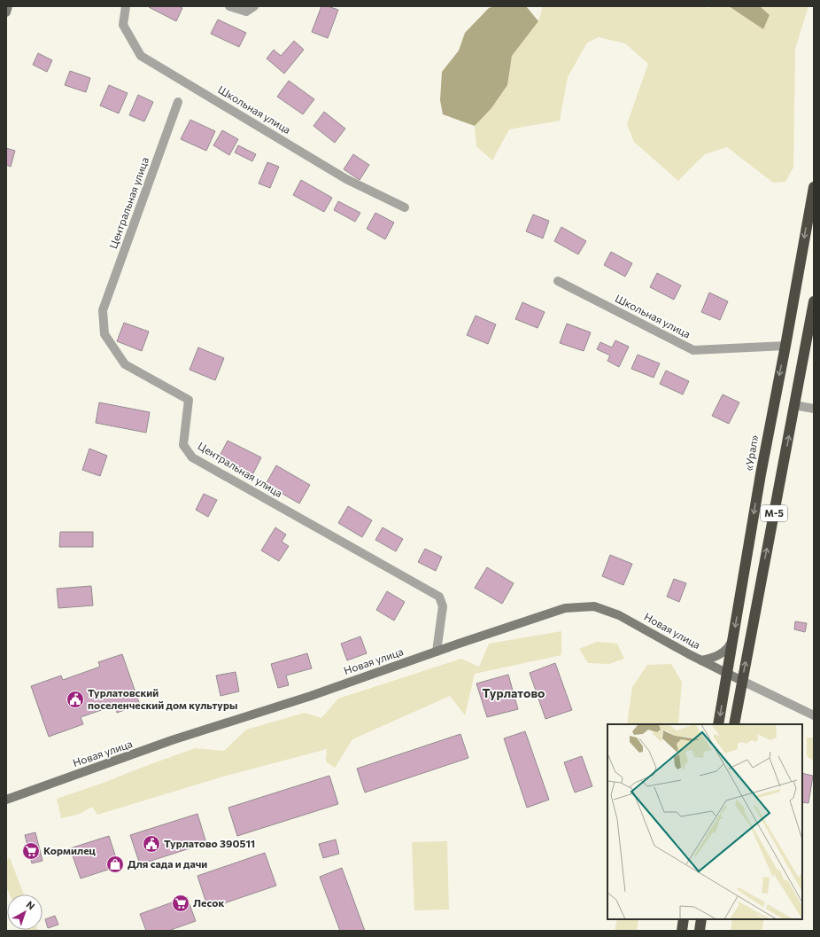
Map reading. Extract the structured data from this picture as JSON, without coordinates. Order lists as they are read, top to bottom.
{
  "streets": {
    "highway": ["«Урал»", "М-5"],
    "street": ["Школьная улица", "Центральная улица", "Новая улица"]
  },
  "crossings": [
    ["Школьная улица", "«Урал»"],
    ["Центральная улица", "Новая улица"],
    ["«Урал»", "Новая улица"],
    ["М-5", "Новая улица"]
  ],
  "districts": ["Турлатово"],
  "places": {
    "public building": ["Турлатовский поселенческий дом культуры", "Турлатово 390511"],
    "supermarket": ["Кормилец", "Лесок"],
    "shop": ["Для сада и дачи"]
  },
  "north": "top right"
}
